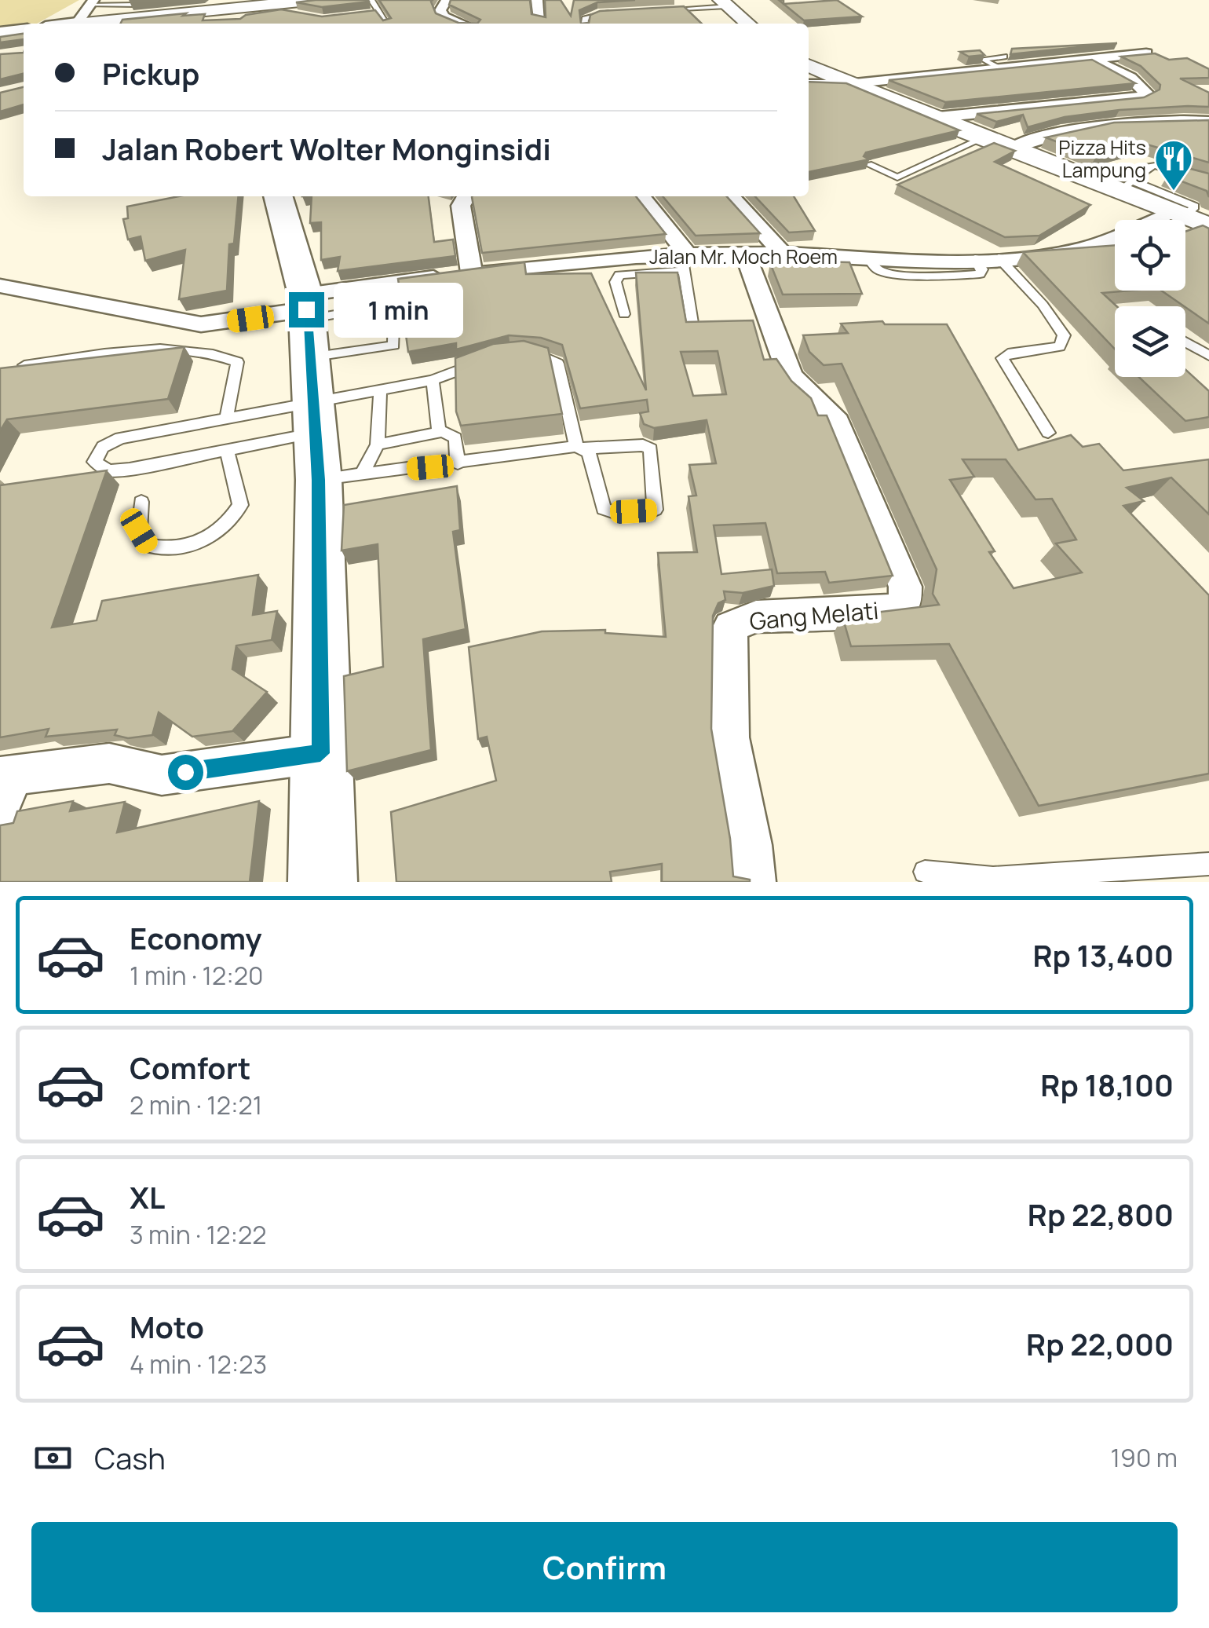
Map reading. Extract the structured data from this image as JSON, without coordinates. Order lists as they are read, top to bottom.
{
  "streets": {
    "street": ["Jalan Mr. Moch Roem", "Gang Melati"]
  },
  "crossings": [
    ["Jalan Mr. Moch Roem", "Gang Melati"]
  ],
  "places": {
    "restaurant": ["Pizza Hits Lampung"]
  },
  "page": {
    "banner": ["Pickup", "Jalan Robert Wolter Monginsidi"],
    "bubble": "1 min",
    "list": [
      {
        "name": "Economy",
        "note": "1 min · 12:20",
        "value": "Rp 13,400"
      },
      {
        "name": "Comfort",
        "note": "2 min · 12:21",
        "value": "Rp 18,100"
      },
      {
        "name": "XL",
        "note": "3 min · 12:22",
        "value": "Rp 22,800"
      },
      {
        "name": "Moto",
        "note": "4 min · 12:23",
        "value": "Rp 22,000"
      }
    ],
    "pay": ["Cash", "190 m"],
    "buttons": "Confirm"
  }
}
